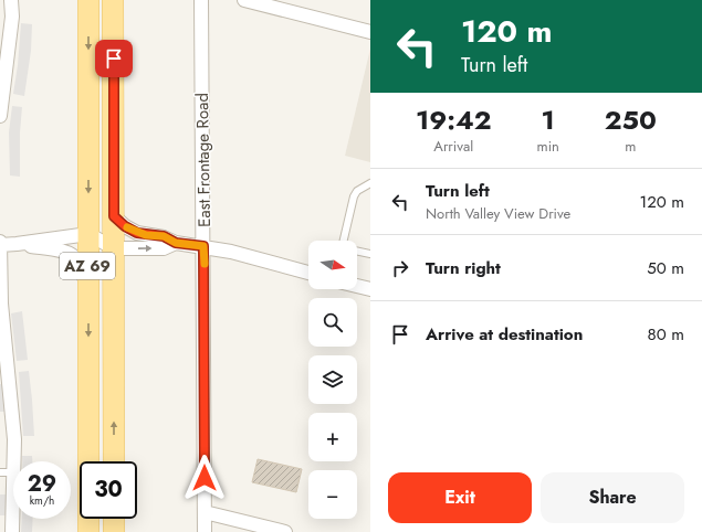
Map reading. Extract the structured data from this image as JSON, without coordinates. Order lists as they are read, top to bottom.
{
  "streets": {
    "main road": ["AZ 69"],
    "street": ["East Frontage Road"]
  },
  "crossings": [
    ["East Frontage Road", "AZ 69"]
  ],
  "north": "right",
  "page": {
    "turn": ["120 m", "Turn left"],
    "eta": [
      "19:42",
      "Arrival",
      "1",
      "min",
      "250",
      "m"
    ],
    "list": [
      {
        "name": "Turn left",
        "note": "North Valley View Drive",
        "value": "120 m"
      },
      {
        "name": "Turn right",
        "value": "50 m"
      },
      {
        "name": "Arrive at destination",
        "value": "80 m"
      }
    ],
    "map_buttons": ["+", "−"],
    "speed": "29 km/h",
    "limit": "30",
    "buttons": ["Exit", "Share"]
  }
}
